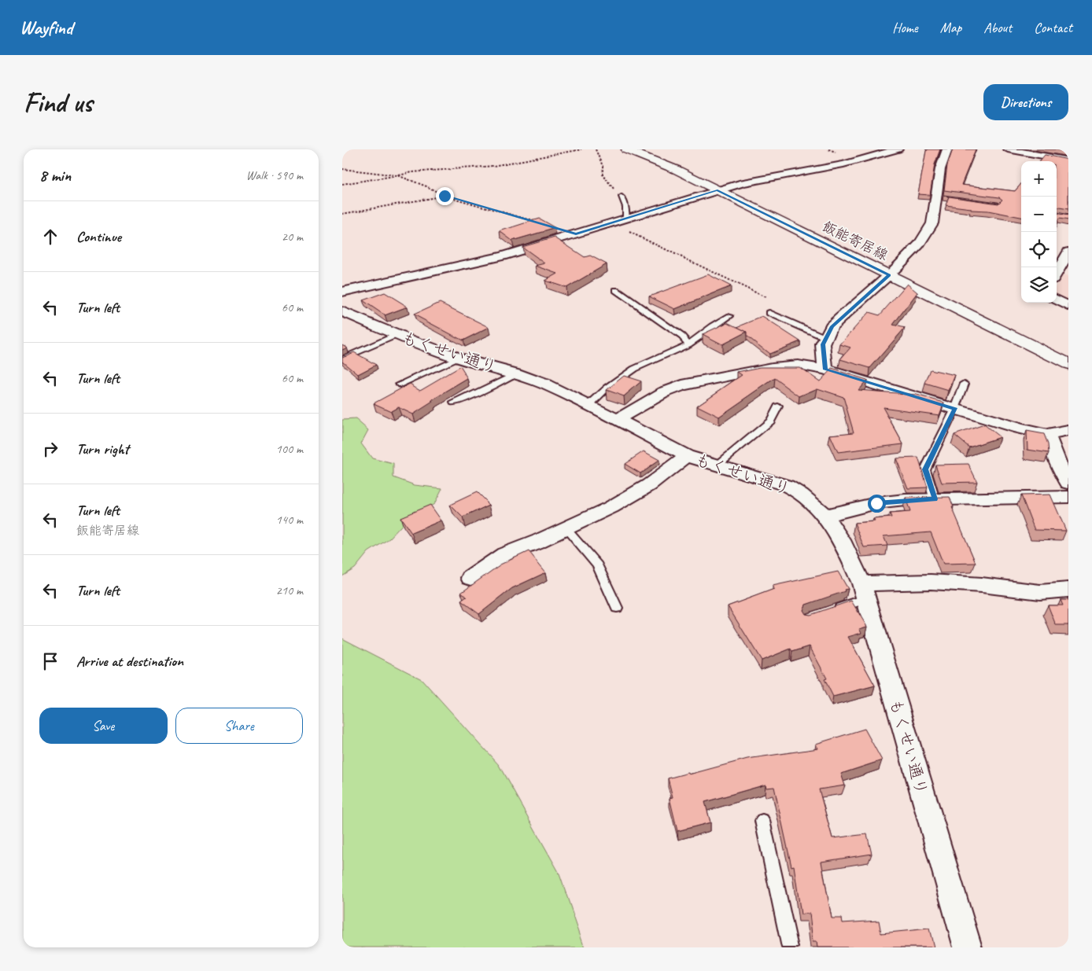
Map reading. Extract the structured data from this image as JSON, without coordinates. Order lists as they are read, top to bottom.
{
  "streets": {
    "main road": ["飯能寄居線"],
    "street": ["もくせい通り"]
  },
  "page": {
    "header": "Wayfind",
    "nav": [
      "Home",
      "Map",
      "About",
      "Contact"
    ],
    "buttons": [
      "Directions",
      ["Save", "Share"]
    ],
    "title": "Find us",
    "heading": ["8 min", "Walk · 590 m"],
    "map_buttons": ["+", "−"],
    "list": [
      ["Continue", "20 m"],
      ["Turn left", "60 m"],
      ["Turn left", "60 m"],
      ["Turn right", "100 m"],
      ["Turn left", "飯能寄居線", "140 m"],
      ["Turn left", "210 m"],
      "Arrive at destination"
    ]
  }
}
